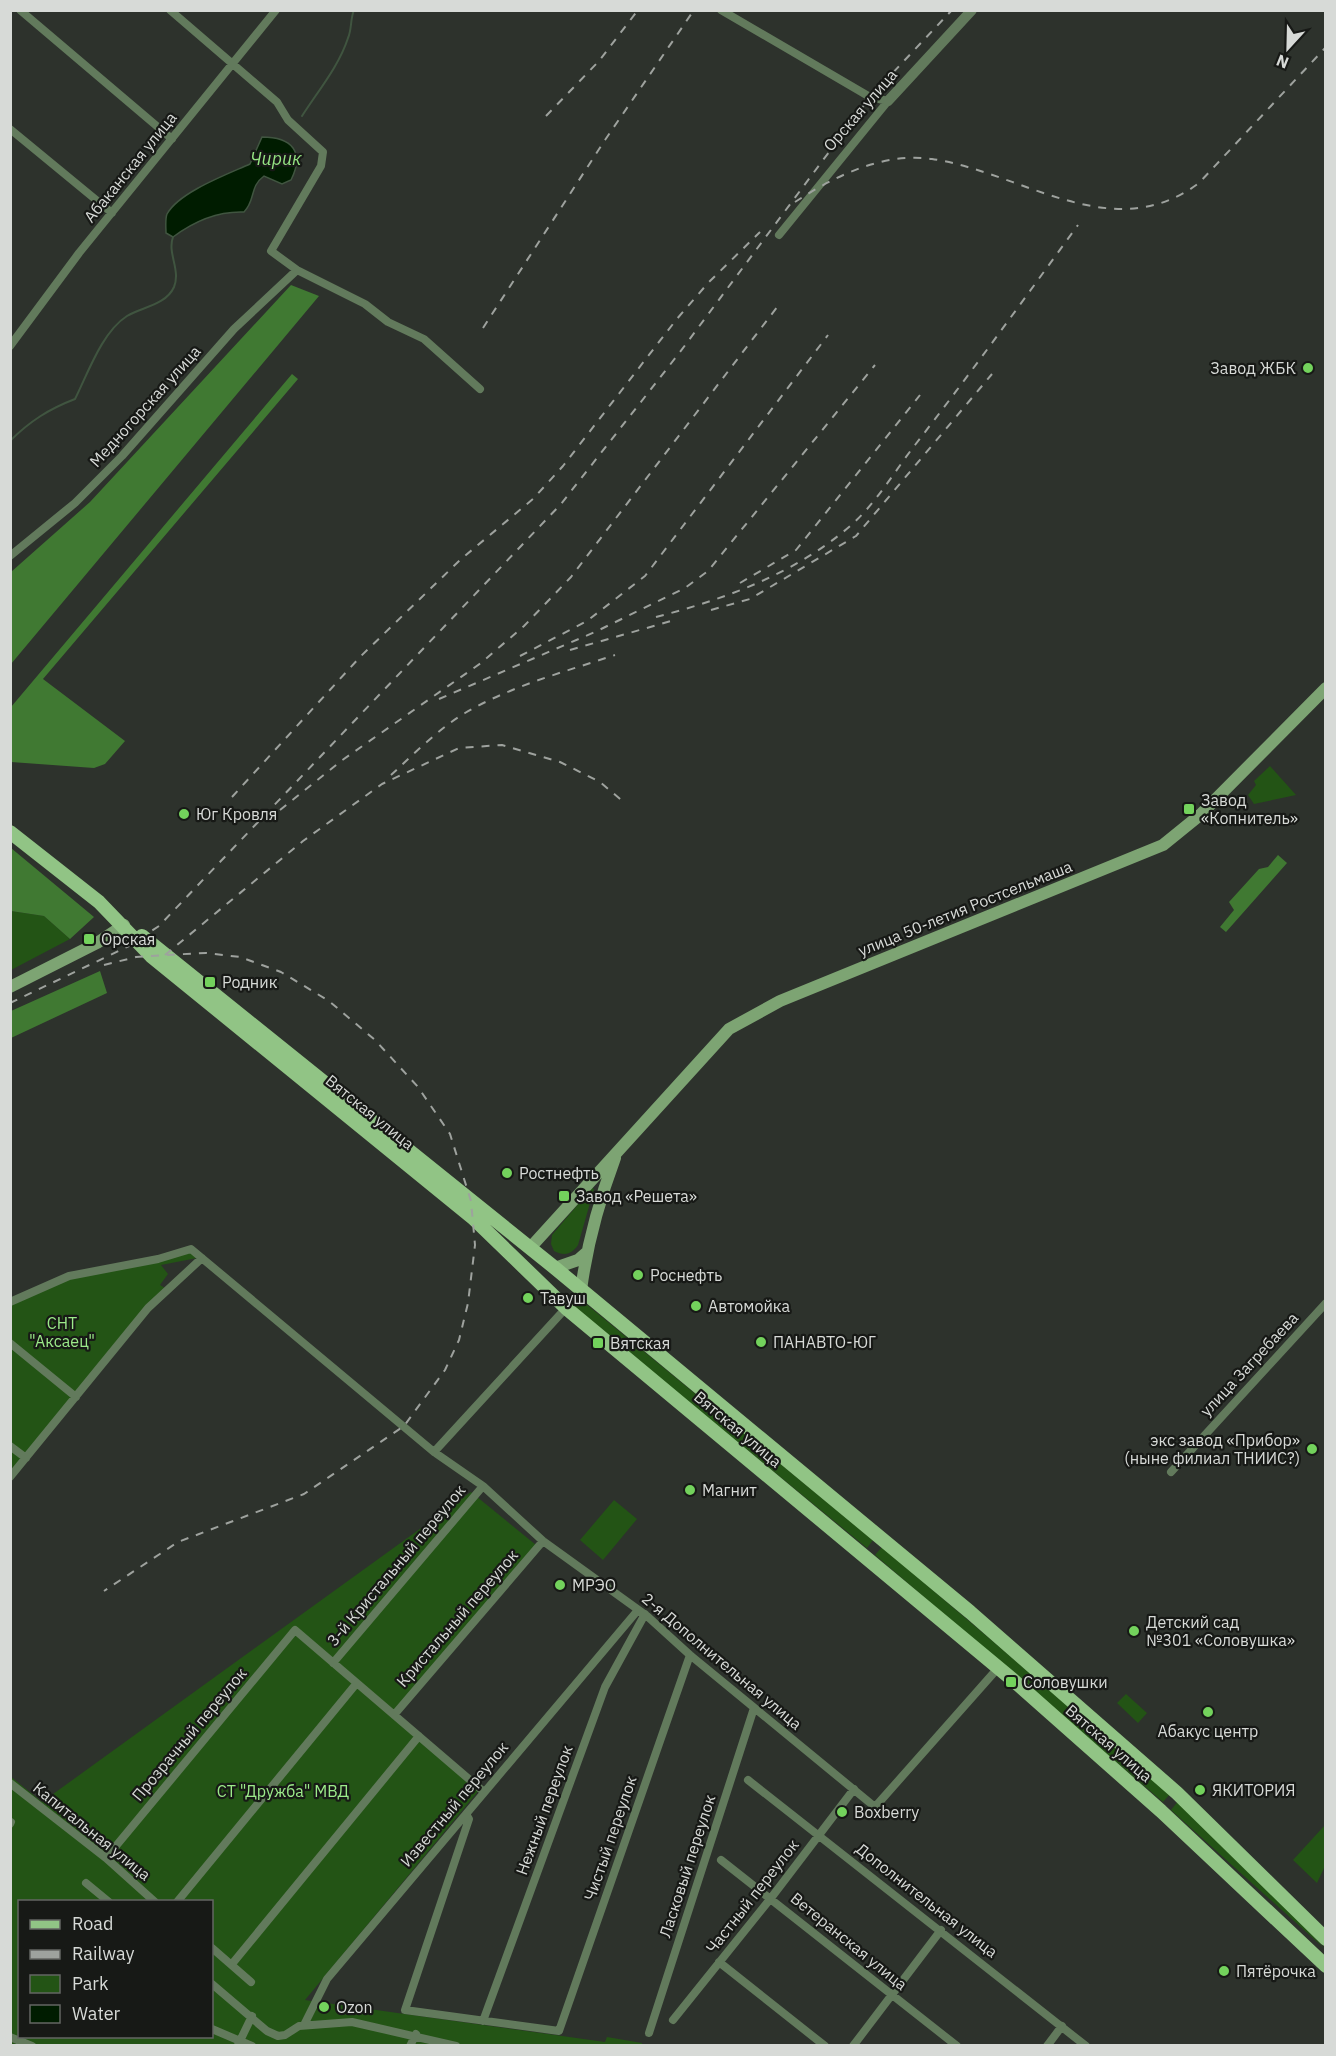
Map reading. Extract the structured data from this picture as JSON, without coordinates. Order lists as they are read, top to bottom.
{
  "streets": {
    "main road": ["улица 50-летия Ростсельмаша", "Вятская улица"],
    "street": [
      "Орская улица",
      "Абаканская улица",
      "Медногорская улица",
      "улица Загребаева",
      "3-й Кристальный переулок",
      "Кристальный переулок",
      "2-я Дополнительная улица",
      "Прозрачный переулок",
      "Известный переулок",
      "Нежный переулок",
      "Капитальная улица",
      "Чистый переулок",
      "Ласковый переулок",
      "Частный переулок",
      "Дополнительная улица",
      "Ветеранская улица"
    ]
  },
  "crossings": [
    ["улица 50-летия Ростсельмаша", "Вятская улица"],
    ["Вятская улица", "2-я Дополнительная улица"],
    ["3-й Кристальный переулок", "2-я Дополнительная улица"],
    ["3-й Кристальный переулок", "Прозрачный переулок"],
    ["Кристальный переулок", "2-я Дополнительная улица"],
    ["2-я Дополнительная улица", "Известный переулок"],
    ["2-я Дополнительная улица", "Нежный переулок"],
    ["2-я Дополнительная улица", "Чистый переулок"],
    ["2-я Дополнительная улица", "Ласковый переулок"],
    ["2-я Дополнительная улица", "Частный переулок"],
    ["Прозрачный переулок", "Капитальная улица"],
    ["Известный переулок", "Нежный переулок"],
    ["Нежный переулок", "Чистый переулок"],
    ["Частный переулок", "Дополнительная улица"],
    ["Частный переулок", "Ветеранская улица"]
  ],
  "water": ["Чирик"],
  "parks": ["СНТ \"Аксаец\"", "СТ \"Дружба\" МВД"],
  "places": {
    "other": [
      "Завод ЖБК",
      "Юг Кровля",
      "Ростнефть",
      "Роснефть",
      "Тавуш",
      "Автомойка",
      "ПАНАВТО-ЮГ",
      "экс завод «Прибор» (ныне филиал ТНИИС?)",
      "Магнит",
      "МРЭО",
      "Детский сад №301 «Соловушка»",
      "Абакус центр",
      "ЯКИТОРИЯ",
      "Boxberry",
      "Пятёрочка",
      "Ozon"
    ],
    "transit": [
      "Завод «Копнитель»",
      "Орская",
      "Родник",
      "Завод «Решета»",
      "Вятская",
      "Соловушки"
    ]
  },
  "legend": [
    "Road",
    "Railway",
    "Park",
    "Water"
  ],
  "north": "bottom"
}
